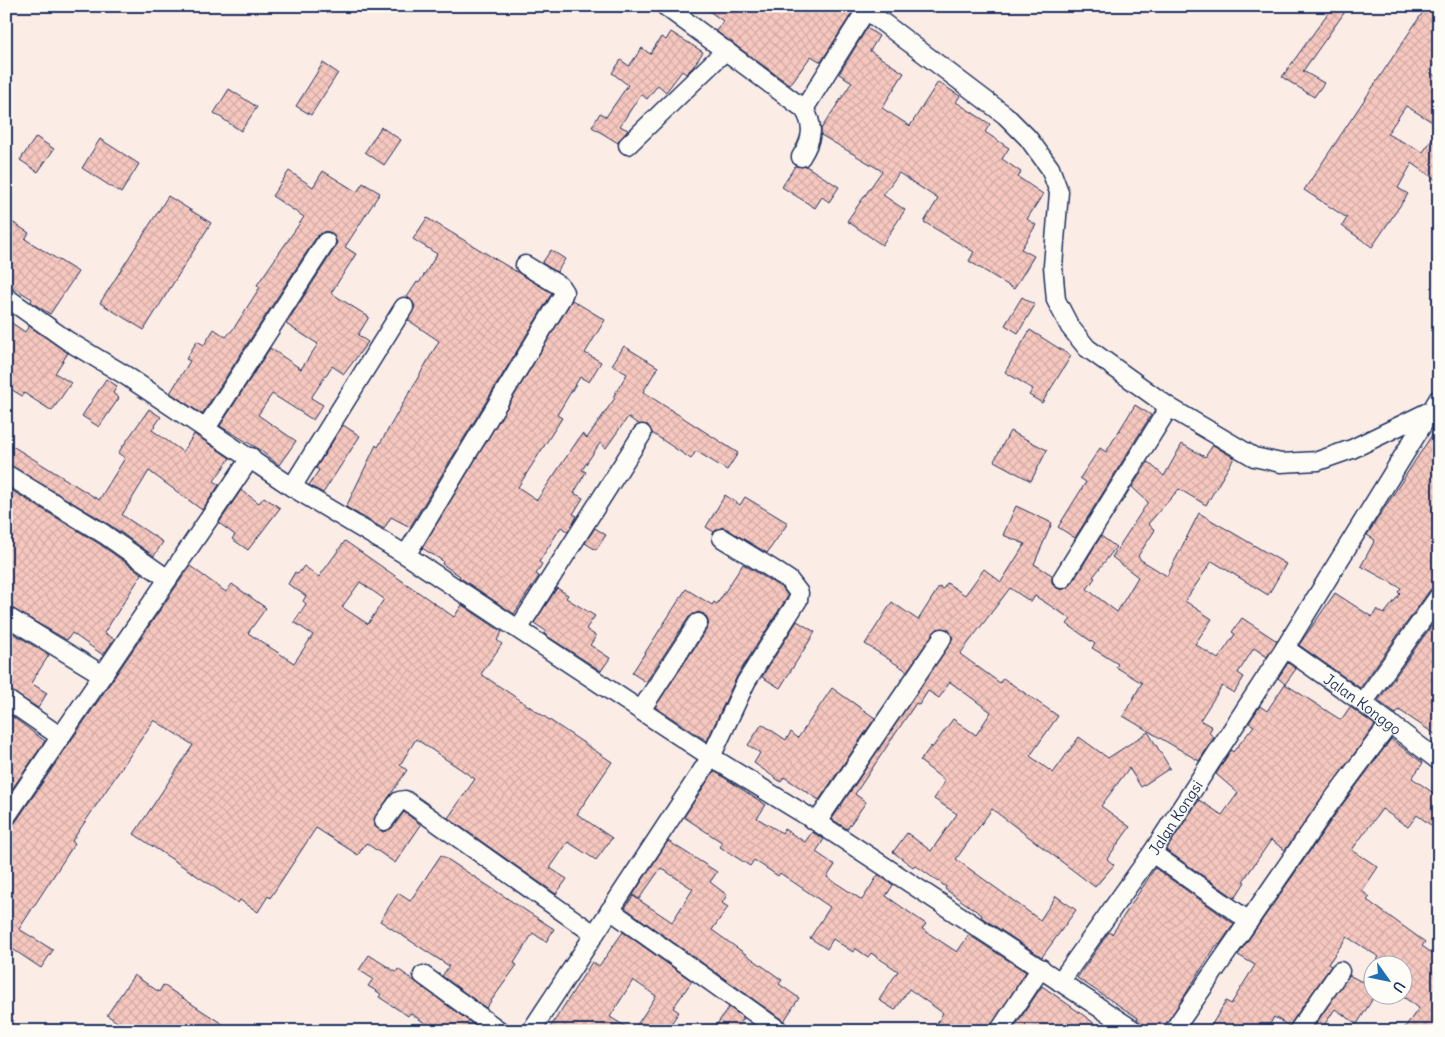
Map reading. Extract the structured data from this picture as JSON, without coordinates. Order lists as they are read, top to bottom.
{
  "streets": {
    "street": ["Jalan Konggo", "Jalan Kongsi"]
  },
  "crossings": [
    ["Jalan Konggo", "Jalan Kongsi"]
  ],
  "north": "bottom right"
}
